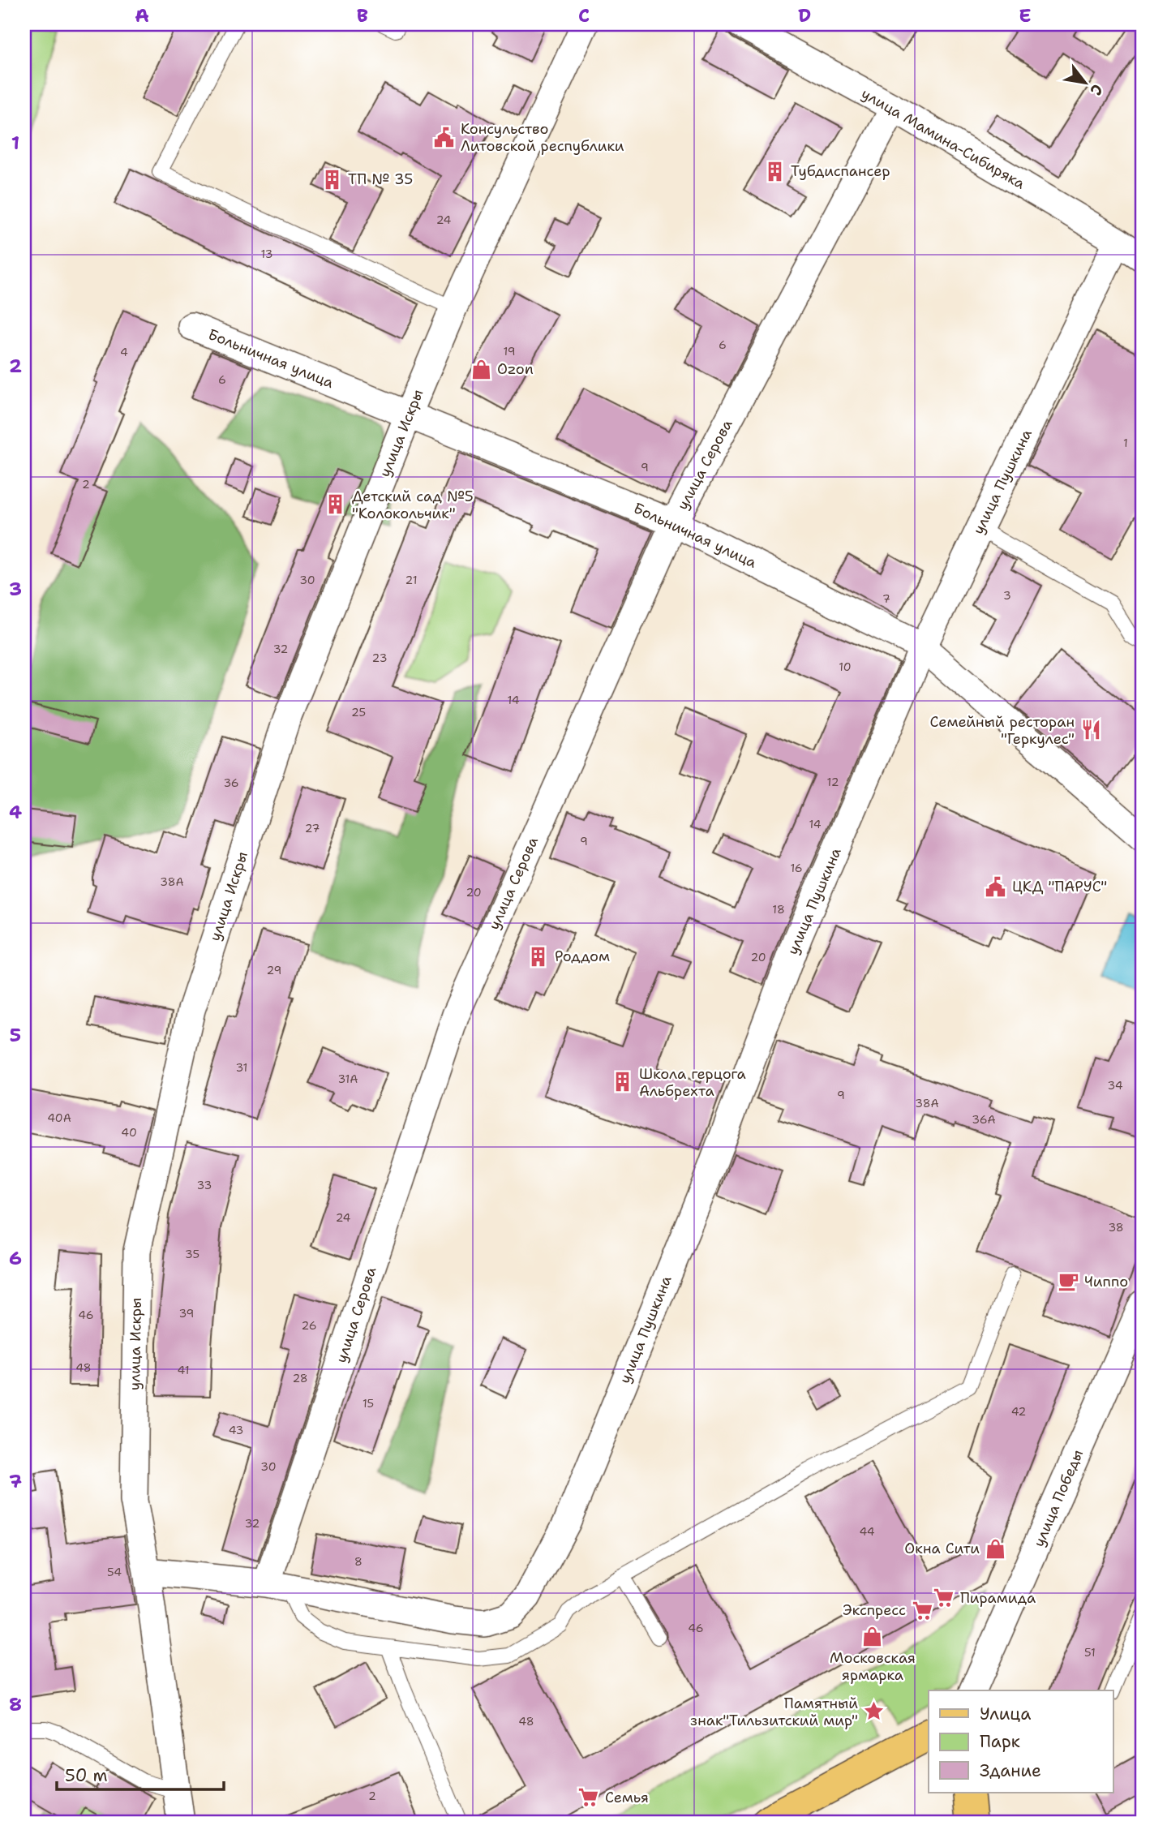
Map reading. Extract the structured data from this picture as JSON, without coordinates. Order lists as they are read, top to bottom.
{
  "streets": {
    "street": [
      "улица Мамина-Сибиряка",
      "Больничная улица",
      "улица Искры",
      "улица Серова",
      "улица Пушкина",
      "улица Победы"
    ]
  },
  "crossings": [
    ["улица Мамина-Сибиряка", "улица Серова"],
    ["улица Мамина-Сибиряка", "улица Пушкина"],
    ["Больничная улица", "улица Искры"],
    ["Больничная улица", "улица Серова"],
    ["Больничная улица", "улица Пушкина"],
    ["улица Серова", "улица Пушкина"]
  ],
  "places": {
    "public building": ["Консульство Литовской республики", "ЦКД \"ПАРУС\""],
    "building": [
      "Тубдиспансер",
      "ТП № 35",
      "Детский сад №5 \"Колокольчик\"",
      "Роддом",
      "Школа герцога Альбрехта"
    ],
    "shop": ["Ozon", "Окна Сити", "Московская ярмарка"],
    "restaurant": ["Семейный ресторан \"Геркулес\""],
    "cafe": ["Чиппо"],
    "supermarket": ["Пирамида", "Экспресс", "Семья"],
    "place": ["Памятный знак\"Тильзитский мир\""]
  },
  "house_numbers": [
    "24",
    "13",
    "6",
    "19",
    "4",
    "6",
    "1",
    "9",
    "2",
    "30",
    "21",
    "3",
    "7",
    "32",
    "23",
    "10",
    "14",
    "25",
    "12",
    "36",
    "14",
    "27",
    "9",
    "16",
    "38А",
    "20",
    "18",
    "20",
    "29",
    "31",
    "31А",
    "34",
    "9",
    "38А",
    "40А",
    "36А",
    "40",
    "33",
    "24",
    "38",
    "35",
    "39",
    "46",
    "26",
    "48",
    "41",
    "28",
    "15",
    "42",
    "43",
    "30",
    "32",
    "44",
    "8",
    "54",
    "46",
    "51",
    "48",
    "2"
  ],
  "legend": ["Улица", "Парк", "Здание"],
  "scale_bar": "50 m",
  "north": "bottom right",
  "grid": {
    "columns": [
      "A",
      "B",
      "C",
      "D",
      "E"
    ],
    "rows": [
      "1",
      "2",
      "3",
      "4",
      "5",
      "6",
      "7",
      "8"
    ]
  }
}
